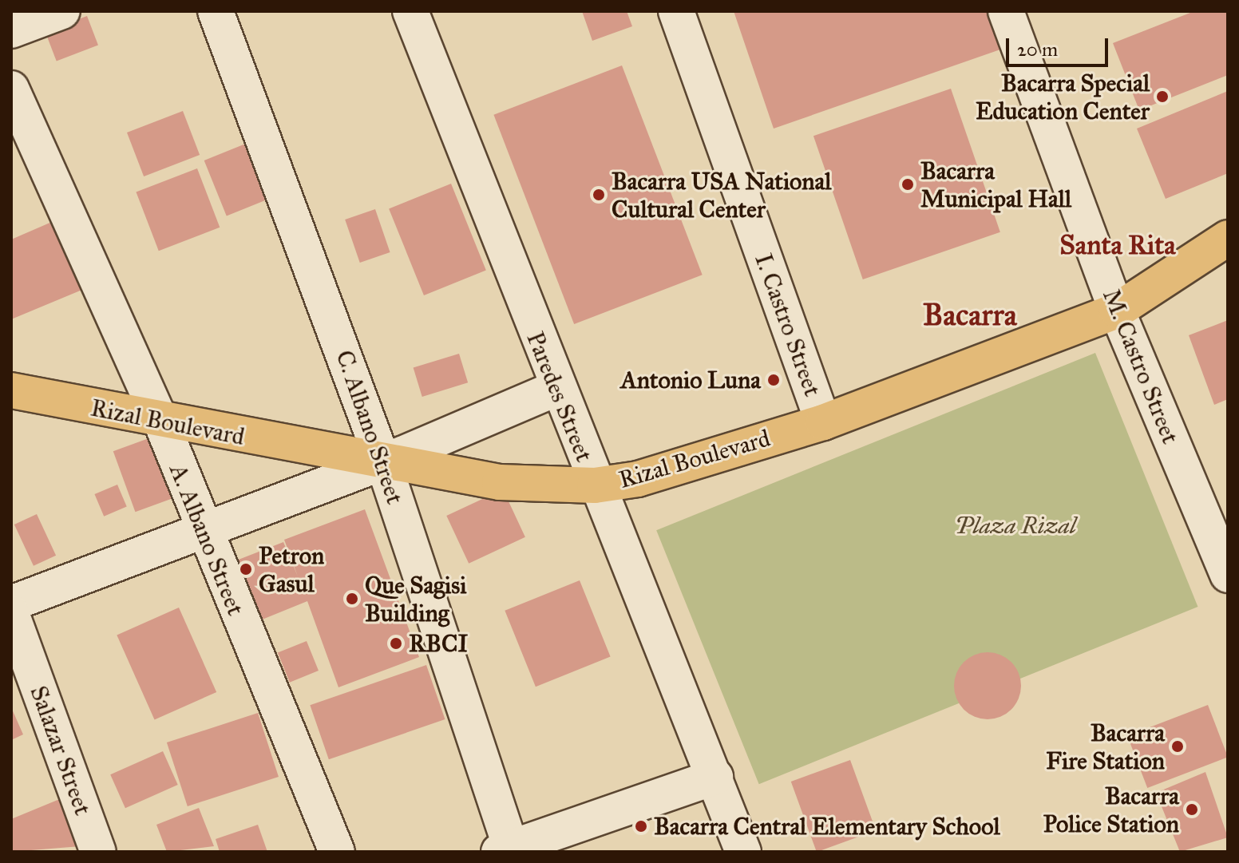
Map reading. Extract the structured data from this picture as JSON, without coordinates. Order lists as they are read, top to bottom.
{
  "streets": {
    "main road": ["Rizal Boulevard"],
    "street": [
      "I. Castro Street",
      "M. Castro Street",
      "Paredes Street",
      "C. Albano Street",
      "A. Albano Street",
      "Salazar Street"
    ]
  },
  "crossings": [
    ["I. Castro Street", "Rizal Boulevard"],
    ["M. Castro Street", "Rizal Boulevard"],
    ["Paredes Street", "Rizal Boulevard"],
    ["Rizal Boulevard", "C. Albano Street"],
    ["Rizal Boulevard", "A. Albano Street"]
  ],
  "districts": ["Santa Rita", "Bacarra"],
  "parks": ["Plaza Rizal"],
  "places": [
    "Bacarra Special Education Center",
    "Bacarra Municipal Hall",
    "Bacarra USA National Cultural Center",
    "Antonio Luna",
    "Petron Gasul",
    "Que Sagisi Building",
    "RBCI",
    "Bacarra Fire Station",
    "Bacarra Police Station",
    "Bacarra Central Elementary School"
  ],
  "scale_bar": "20 m"
}
